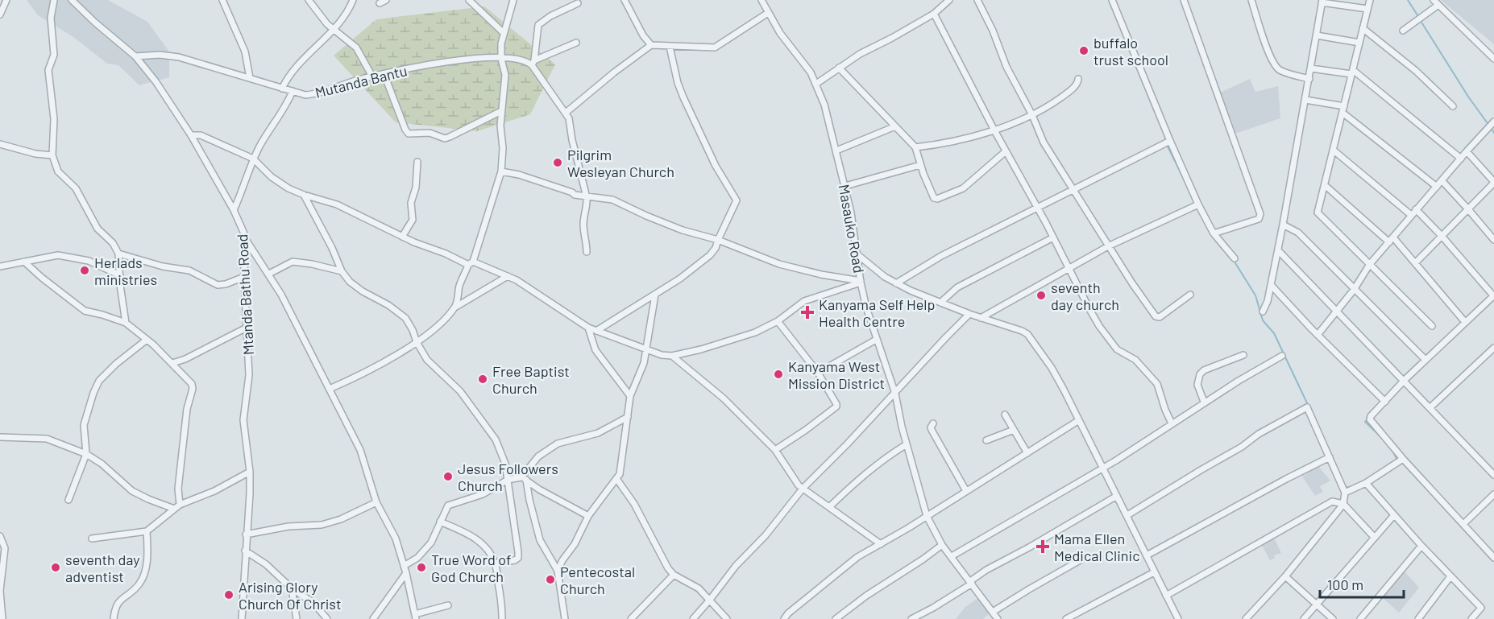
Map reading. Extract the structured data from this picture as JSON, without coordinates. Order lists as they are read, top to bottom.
{
  "streets": {
    "street": ["Mutanda Bantu", "Masauko Road", "Mtanda Bathu Road"]
  },
  "crossings": [
    ["Mutanda Bantu", "Mtanda Bathu Road"]
  ],
  "places": {
    "other": [
      "buffalo trust school",
      "Pilgrim Wesleyan Church",
      "Herlads ministries",
      "seventh day church",
      "Kanyama West Mission District",
      "Free Baptist Church",
      "Jesus Followers Church",
      "seventh day adventist",
      "True Word of God Church",
      "Pentecostal Church",
      "Arising Glory Church Of Christ"
    ],
    "health": ["Kanyama Self Help Health Centre", "Mama Ellen Medical Clinic"]
  },
  "scale_bar": "100 m"
}
